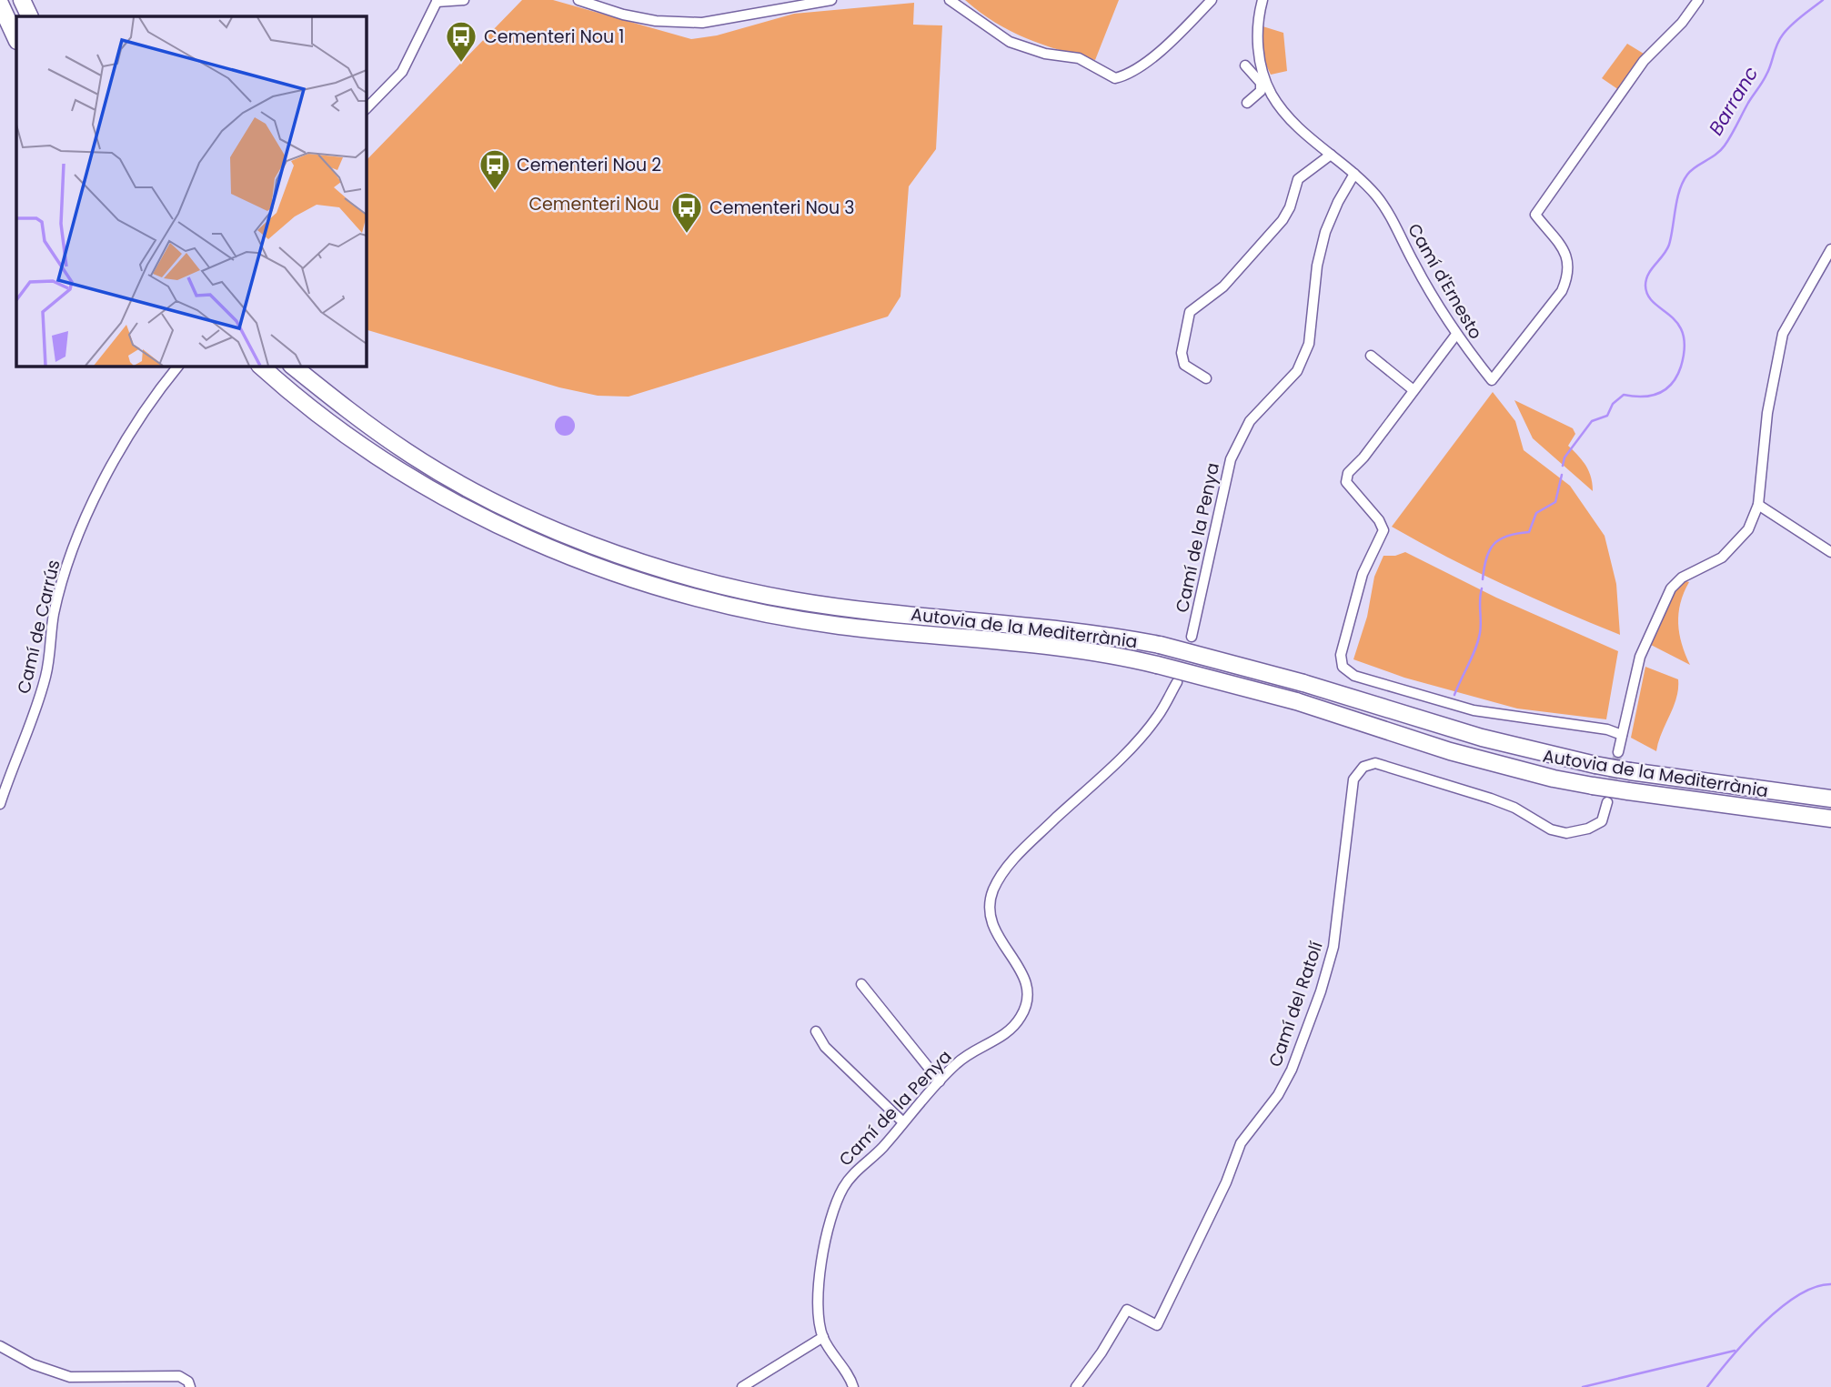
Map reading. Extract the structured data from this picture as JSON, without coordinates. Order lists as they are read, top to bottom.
{
  "streets": {
    "highway": ["Autovia de la Mediterrània"],
    "street": [
      "Camí d'Ernesto",
      "Camí de la Penya",
      "Camí de Carrús",
      "Camí del Ratolí"
    ]
  },
  "crossings": [
    ["Camí d'Ernesto", "Camí de la Penya"]
  ],
  "water": ["Barranc"],
  "parks": ["Cementeri Nou"],
  "places": {
    "bus stop": ["Cementeri Nou 1", "Cementeri Nou 2", "Cementeri Nou 3"]
  }
}
